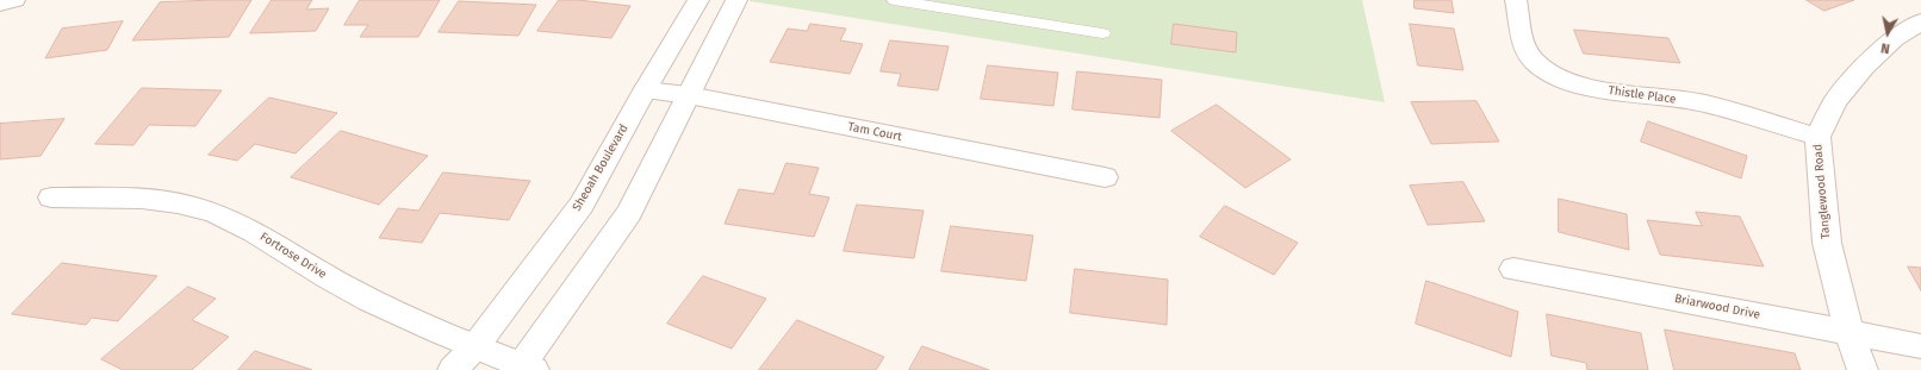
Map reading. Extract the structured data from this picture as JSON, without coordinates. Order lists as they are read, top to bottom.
{
  "streets": {
    "street": [
      "Thistle Place",
      "Tam Court",
      "Sheoah Boulevard",
      "Tanglewood Road",
      "Fortrose Drive",
      "Briarwood Drive"
    ]
  },
  "crossings": [
    ["Thistle Place", "Tanglewood Road"],
    ["Tam Court", "Sheoah Boulevard"],
    ["Sheoah Boulevard", "Fortrose Drive"],
    ["Tanglewood Road", "Briarwood Drive"]
  ],
  "north": "bottom"
}
